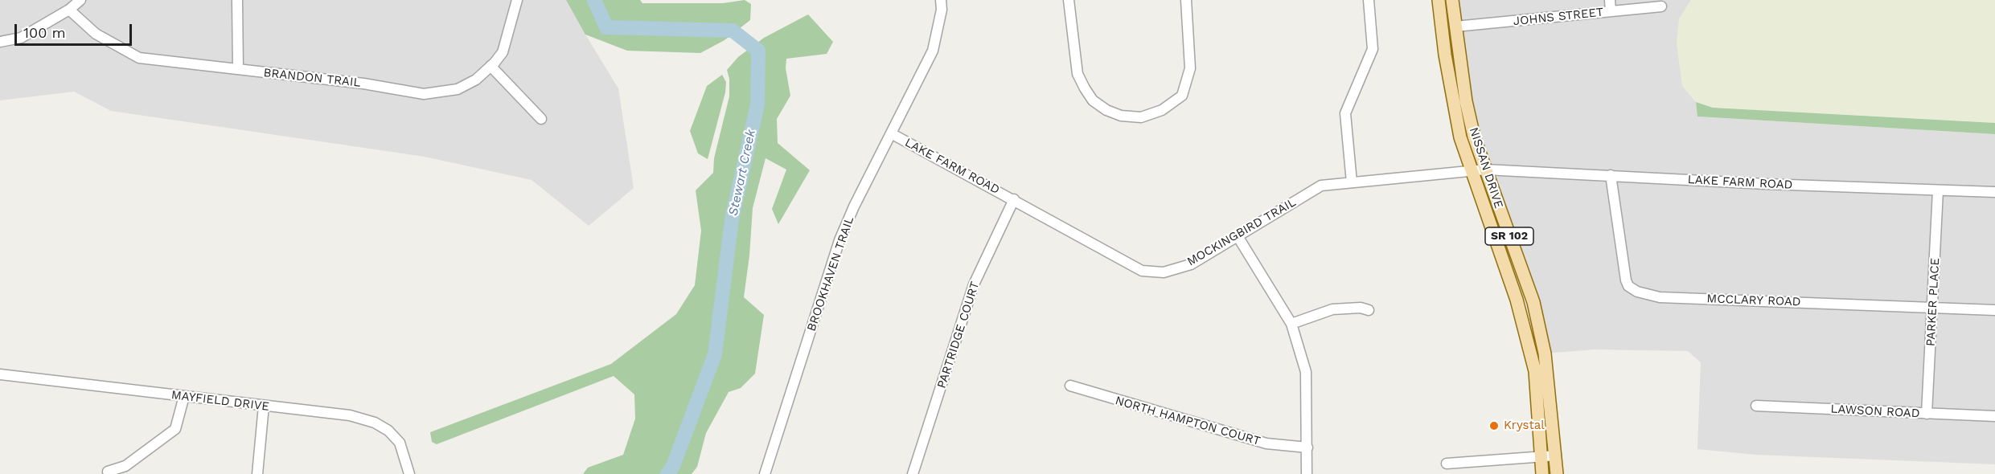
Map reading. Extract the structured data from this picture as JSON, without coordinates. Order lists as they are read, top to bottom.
{
  "streets": {
    "main road": ["NISSAN DRIVE", "SR 102"],
    "street": [
      "JOHNS STREET",
      "BRANDON TRAIL",
      "LAKE FARM ROAD",
      "MOCKINGBIRD TRAIL",
      "BROOKHAVEN TRAIL",
      "MCCLARY ROAD",
      "PARKER PLACE",
      "PARTRIDGE COURT",
      "MAYFIELD DRIVE",
      "LAWSON ROAD",
      "NORTH HAMPTON COURT"
    ]
  },
  "crossings": [
    ["JOHNS STREET", "NISSAN DRIVE"],
    ["LAKE FARM ROAD", "NISSAN DRIVE"],
    ["LAKE FARM ROAD", "MOCKINGBIRD TRAIL"],
    ["LAKE FARM ROAD", "BROOKHAVEN TRAIL"],
    ["LAKE FARM ROAD", "MCCLARY ROAD"],
    ["LAKE FARM ROAD", "PARKER PLACE"],
    ["LAKE FARM ROAD", "PARTRIDGE COURT"],
    ["NISSAN DRIVE", "MOCKINGBIRD TRAIL"],
    ["MOCKINGBIRD TRAIL", "PARTRIDGE COURT"],
    ["MCCLARY ROAD", "PARKER PLACE"],
    ["PARKER PLACE", "LAWSON ROAD"]
  ],
  "water": ["Stewart Creek"],
  "places": ["Krystal"],
  "scale_bar": "100 m"
}
